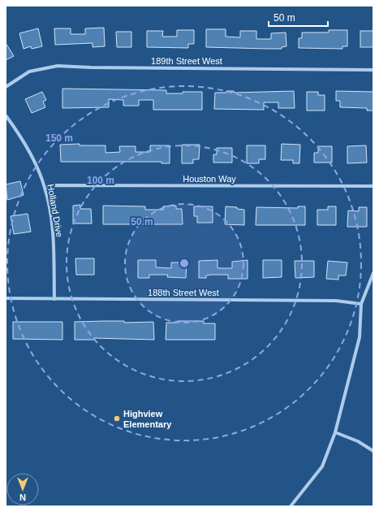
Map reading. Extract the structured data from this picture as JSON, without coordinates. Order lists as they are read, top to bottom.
{
  "streets": {
    "street": [
      "189th Street West",
      "Houston Way",
      "Holland Drive",
      "188th Street West"
    ]
  },
  "crossings": [
    ["Houston Way", "Holland Drive"],
    ["Holland Drive", "188th Street West"]
  ],
  "places": ["Highview Elementary"],
  "scale_bar": "50 m",
  "north": "bottom",
  "rings": ["150 m", "100 m", "50 m"]
}
